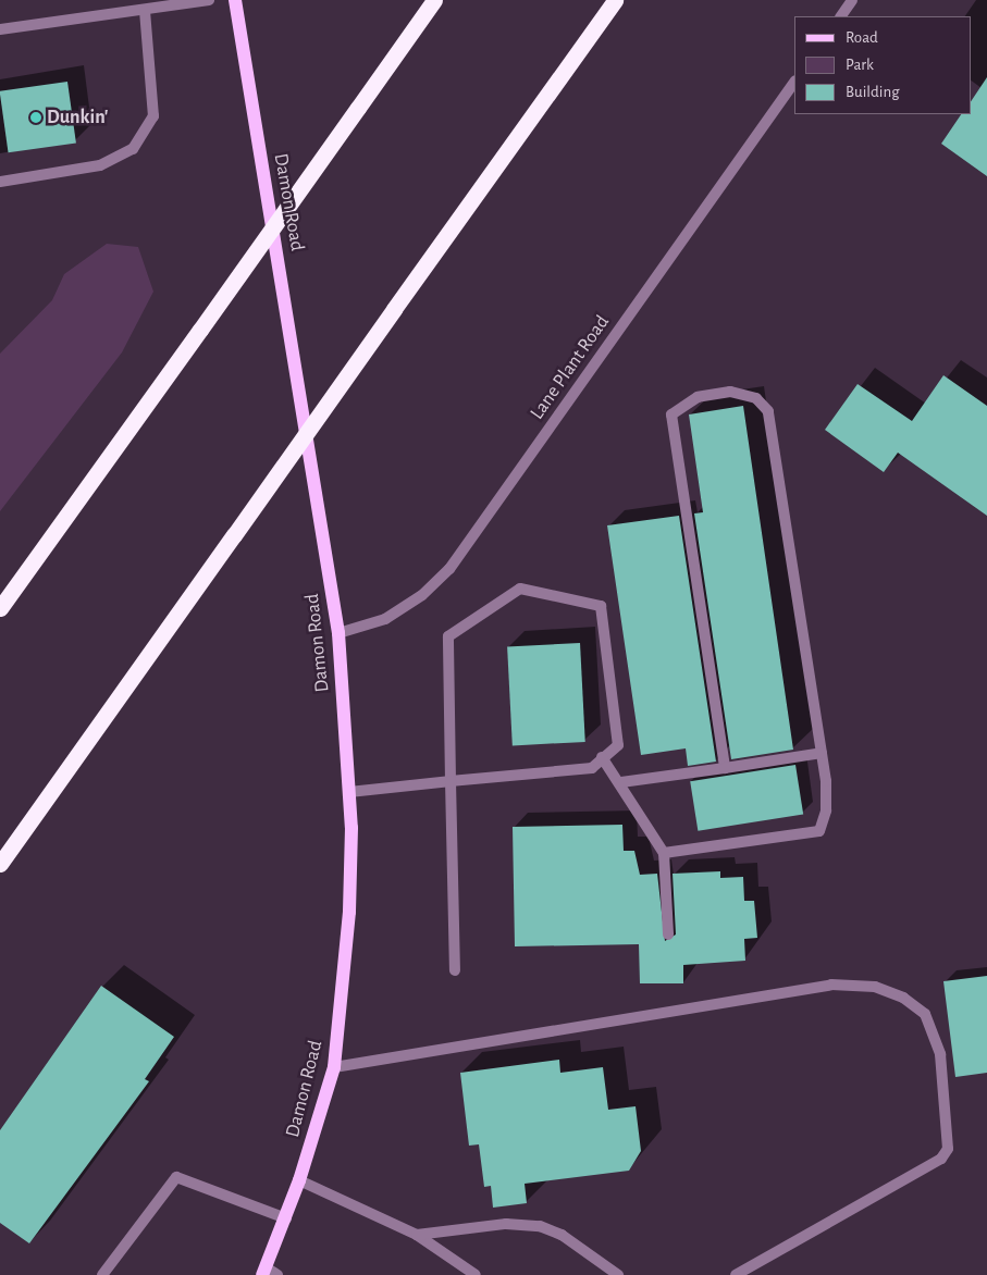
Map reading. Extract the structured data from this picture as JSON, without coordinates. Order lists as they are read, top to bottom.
{
  "streets": {
    "main road": ["Damon Road"],
    "street": ["Lane Plant Road"]
  },
  "crossings": [
    ["Damon Road", "Lane Plant Road"]
  ],
  "places": ["Dunkin'"],
  "legend": ["Road", "Park", "Building"]
}
